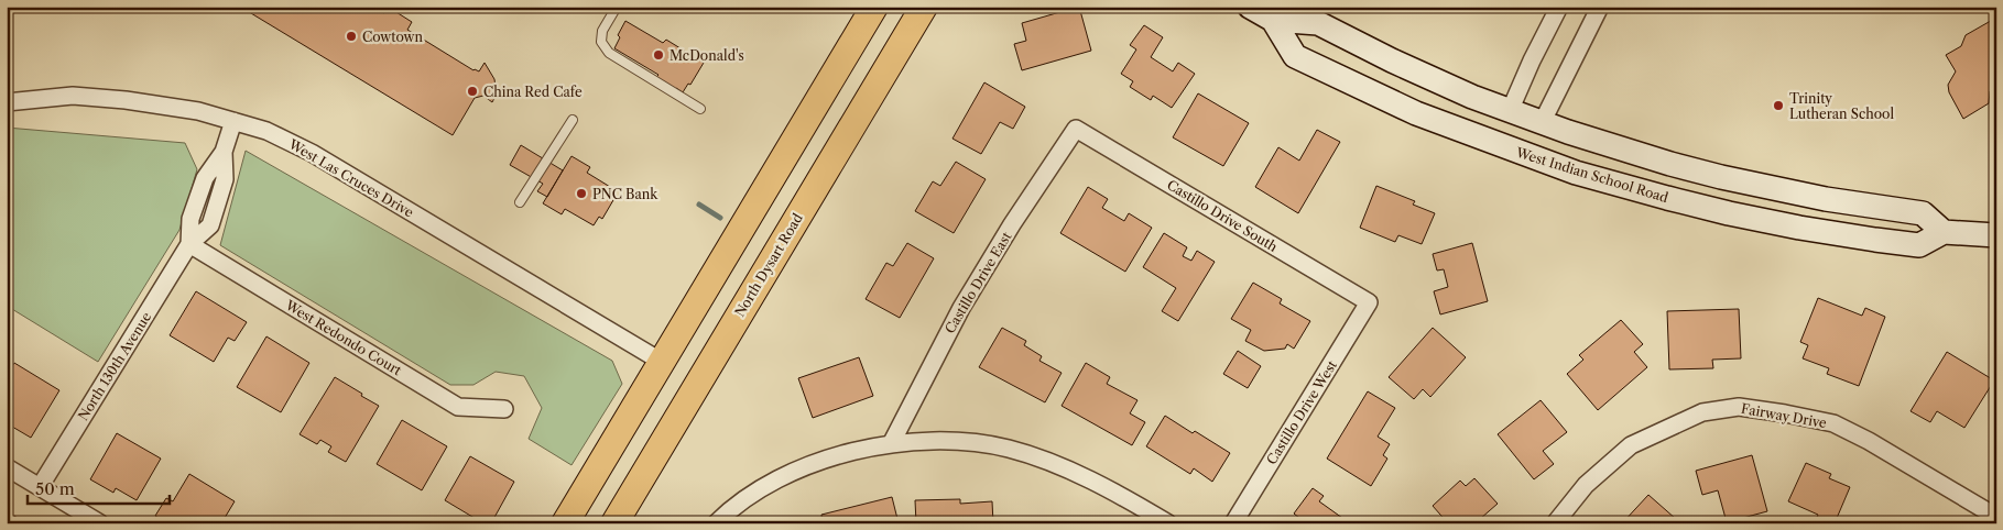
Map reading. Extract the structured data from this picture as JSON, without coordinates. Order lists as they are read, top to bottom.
{
  "streets": {
    "main road": ["West Indian School Road", "North Dysart Road"],
    "street": [
      "West Las Cruces Drive",
      "Castillo Drive South",
      "Castillo Drive East",
      "West Redondo Court",
      "North 130th Avenue",
      "Castillo Drive West",
      "Fairway Drive"
    ]
  },
  "crossings": [
    ["West Las Cruces Drive", "North 130th Avenue"],
    ["Castillo Drive South", "Castillo Drive East"],
    ["Castillo Drive South", "Castillo Drive West"],
    ["West Redondo Court", "North 130th Avenue"]
  ],
  "places": [
    "Cowtown",
    "McDonald's",
    "China Red Cafe",
    "Trinity Lutheran School",
    "PNC Bank"
  ],
  "scale_bar": "50 m"
}
